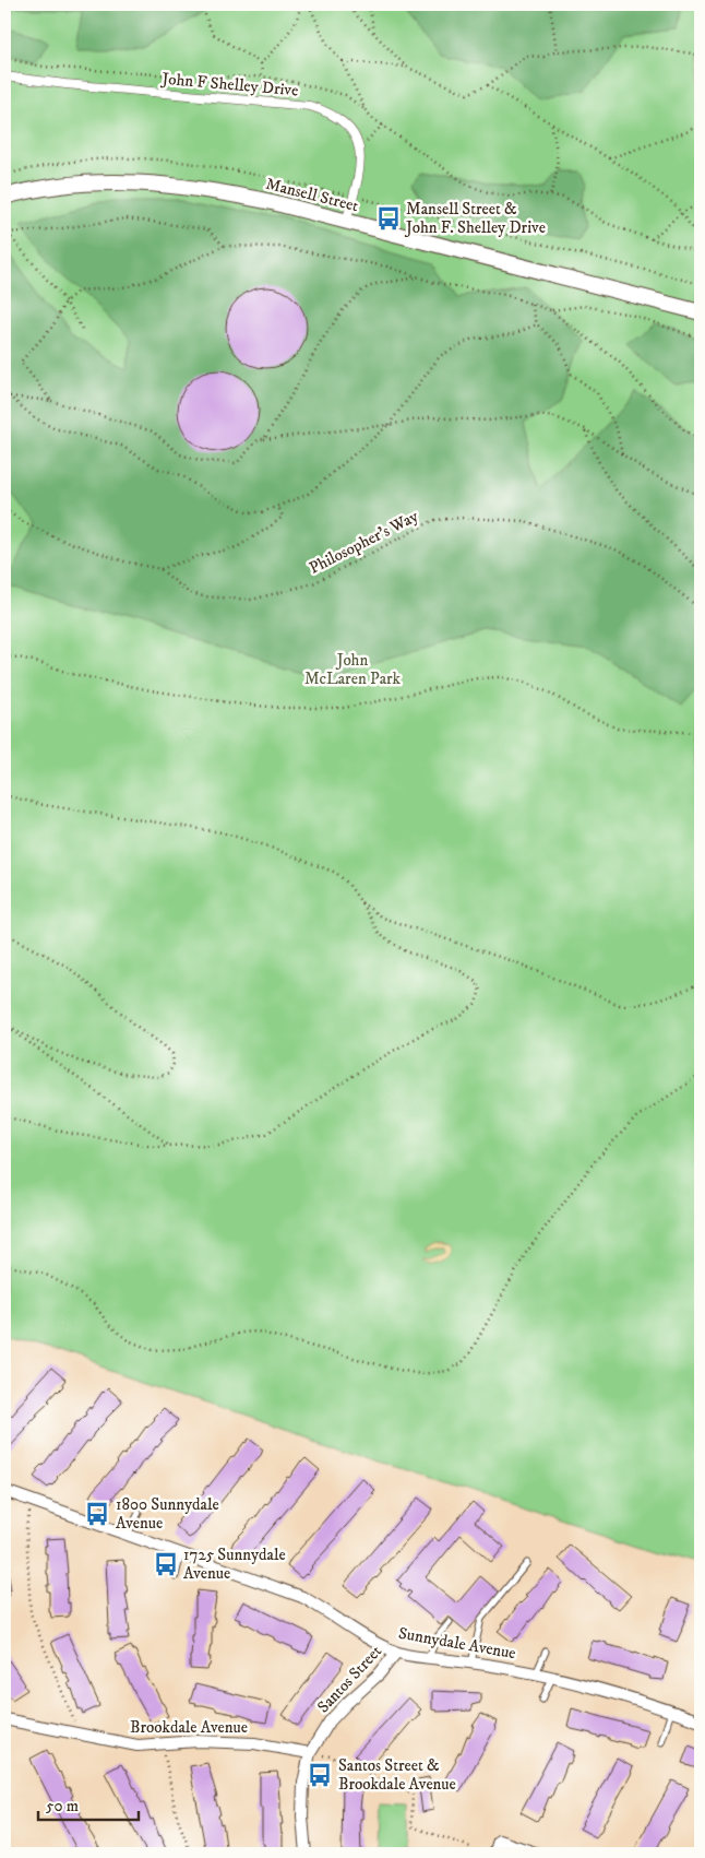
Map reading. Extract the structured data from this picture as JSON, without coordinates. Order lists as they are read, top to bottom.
{
  "streets": {
    "street": [
      "John F Shelley Drive",
      "Mansell Street",
      "Sunnydale Avenue",
      "Santos Street",
      "Brookdale Avenue"
    ],
    "path": ["Philosopher's Way"]
  },
  "crossings": [
    ["Sunnydale Avenue", "Santos Street"],
    ["Santos Street", "Brookdale Avenue"]
  ],
  "parks": ["John McLaren Park"],
  "places": {
    "bus stop": [
      "Mansell Street & John F. Shelley Drive",
      "1800 Sunnydale Avenue",
      "1725 Sunnydale Avenue",
      "Santos Street & Brookdale Avenue"
    ]
  },
  "scale_bar": "50 m"
}
